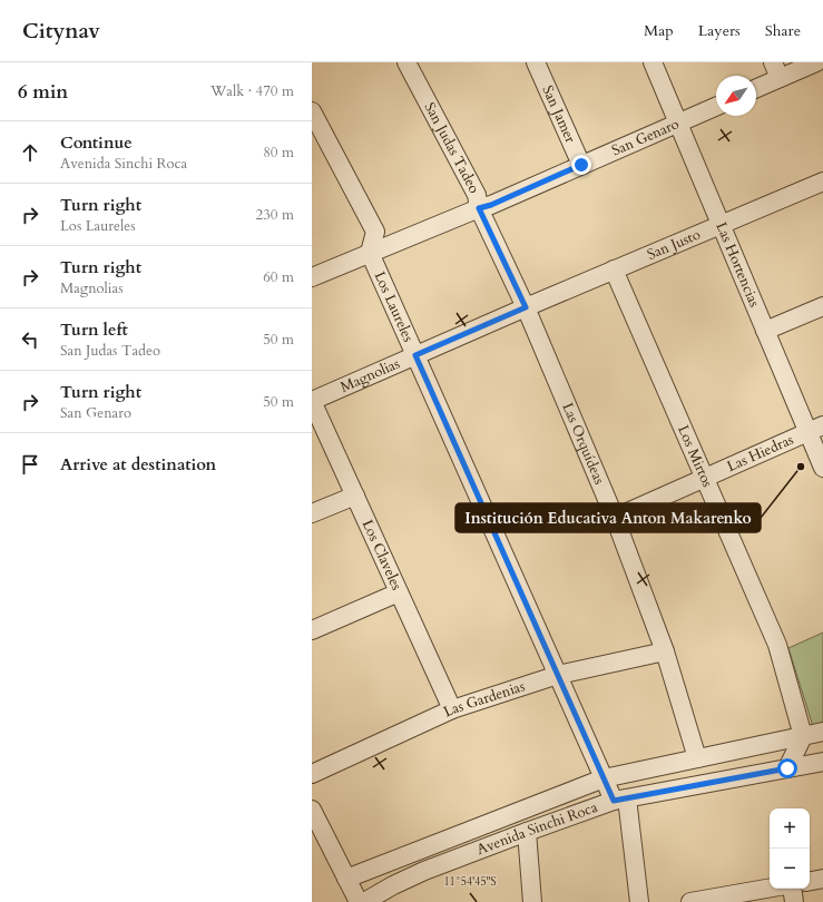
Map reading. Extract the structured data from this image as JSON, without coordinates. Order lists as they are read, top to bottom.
{
  "streets": {
    "street": [
      "San Jamer",
      "San Genaro",
      "San Judas Tadeo",
      "San Justo",
      "Las Hortencias",
      "Los Laureles",
      "Magnolias",
      "Las Orquídeas",
      "Las Hiedras",
      "Los Mirtos",
      "Los Claveles",
      "Las Gardenias",
      "Avenida Sinchi Roca"
    ]
  },
  "crossings": [
    ["San Jamer", "San Genaro"],
    ["San Genaro", "San Judas Tadeo"],
    ["San Genaro", "Las Hortencias"],
    ["San Genaro", "Los Laureles"],
    ["San Judas Tadeo", "San Justo"],
    ["San Judas Tadeo", "Magnolias"],
    ["San Judas Tadeo", "Las Orquídeas"],
    ["San Justo", "Las Hortencias"],
    ["San Justo", "Magnolias"],
    ["San Justo", "Las Orquídeas"],
    ["San Justo", "Los Mirtos"],
    ["Las Hortencias", "Las Hiedras"],
    ["Los Laureles", "Magnolias"],
    ["Los Laureles", "Las Gardenias"],
    ["Los Laureles", "Avenida Sinchi Roca"],
    ["Magnolias", "Las Orquídeas"],
    ["Magnolias", "Los Claveles"],
    ["Las Orquídeas", "Las Hiedras"],
    ["Las Orquídeas", "Las Gardenias"],
    ["Las Hiedras", "Los Mirtos"],
    ["Los Claveles", "Las Gardenias"]
  ],
  "places": ["Institución Educativa Anton Makarenko"],
  "north": "bottom left",
  "page": {
    "header": "Citynav",
    "nav": ["Map", "Layers", "Share"],
    "heading": ["6 min", "Walk · 470 m"],
    "list": [
      ["Continue", "Avenida Sinchi Roca", "80 m"],
      ["Turn right", "Los Laureles", "230 m"],
      ["Turn right", "Magnolias", "60 m"],
      ["Turn left", "San Judas Tadeo", "50 m"],
      ["Turn right", "San Genaro", "50 m"],
      "Arrive at destination"
    ],
    "map_buttons": ["+", "−"]
  },
  "coordinates": ["11°54'45\"S"]
}
